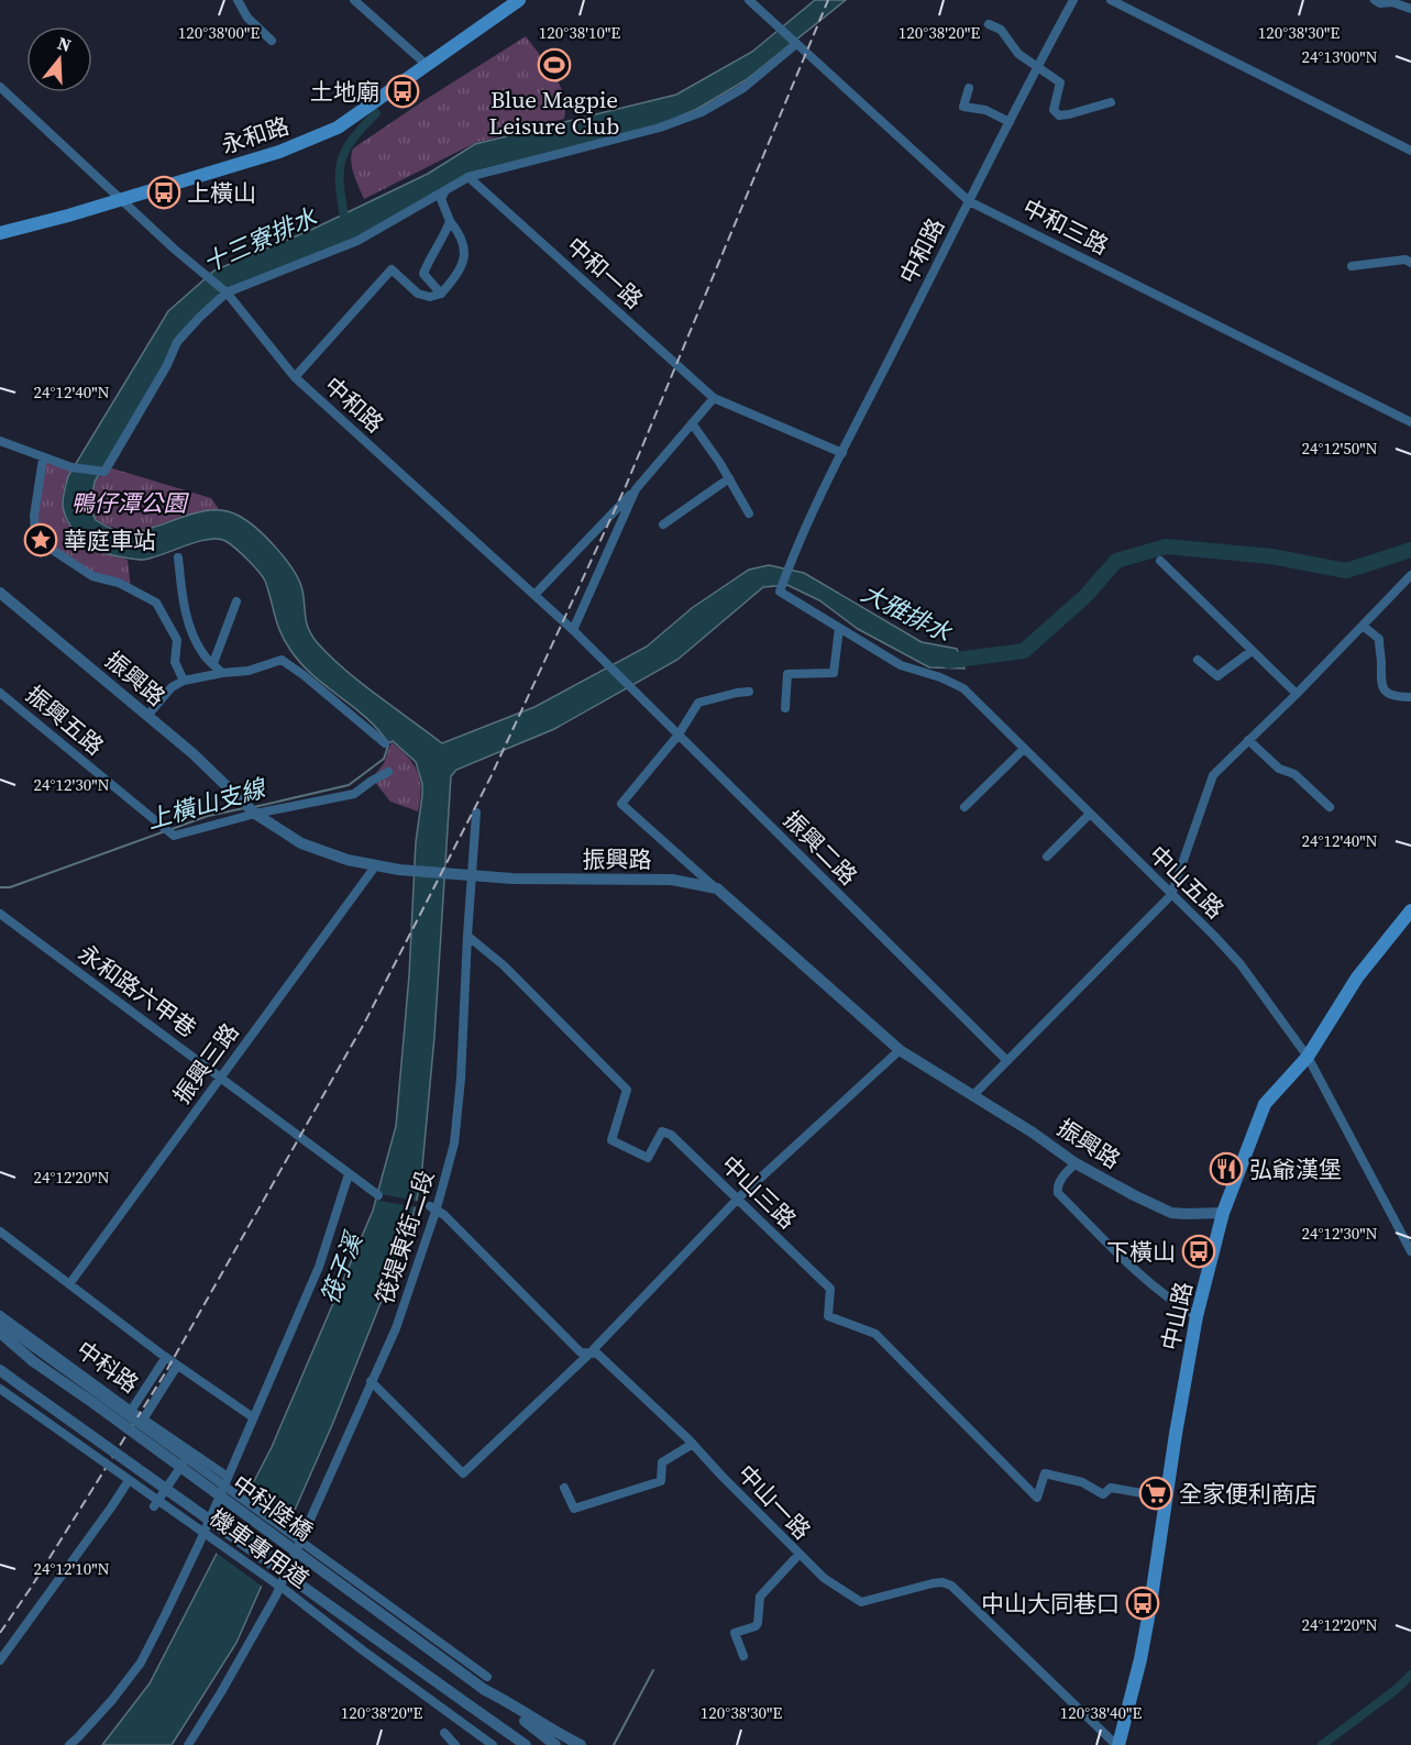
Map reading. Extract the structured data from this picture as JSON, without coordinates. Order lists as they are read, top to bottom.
{
  "streets": {
    "main road": ["永和路", "中山路"],
    "street": [
      "中和三路",
      "中和路",
      "中和一路",
      "振興路",
      "振興五路",
      "振興二路",
      "中山五路",
      "永和路六甲巷",
      "振興三路",
      "中山三路",
      "筏堤東街二段",
      "中科路",
      "中山一路",
      "中科陸橋",
      "機車專用道"
    ]
  },
  "crossings": [
    ["永和路", "中和路"],
    ["中和三路", "中和路"],
    ["中和路", "振興二路"],
    ["中和路", "中山五路"],
    ["振興路", "振興五路"],
    ["振興路", "振興三路"],
    ["振興路", "中山路"],
    ["中山五路", "中山路"],
    ["永和路六甲巷", "振興三路"],
    ["中山三路", "筏堤東街二段"],
    ["中山三路", "中山路"],
    ["筏堤東街二段", "中山一路"],
    ["中山路", "中山一路"]
  ],
  "water": [
    "十三寮排水",
    "大雅排水",
    "上橫山支線",
    "筏子溪"
  ],
  "parks": ["鴨仔潭公園"],
  "places": {
    "sports": ["Blue Magpie Leisure Club"],
    "bus stop": [
      "土地廟",
      "上橫山",
      "下橫山",
      "中山大同巷口"
    ],
    "place": ["華庭車站"],
    "restaurant": ["弘爺漢堡"],
    "supermarket": ["全家便利商店"]
  },
  "north": "top",
  "coordinates": [
    "120°38'00\"E",
    "120°38'10\"E",
    "120°38'20\"E",
    "120°38'30\"E",
    "24°13'00\"N",
    "24°12'40\"N",
    "24°12'50\"N",
    "24°12'30\"N",
    "24°12'20\"N",
    "24°12'10\"N",
    "120°38'40\"E"
  ]
}
